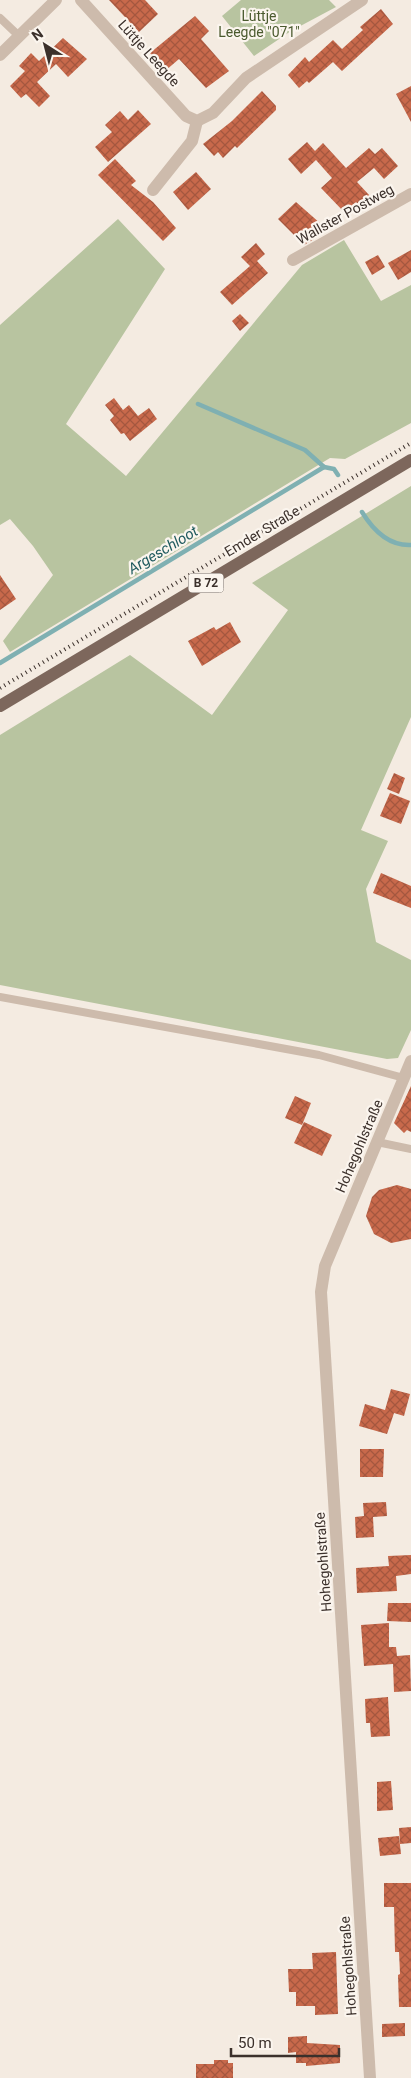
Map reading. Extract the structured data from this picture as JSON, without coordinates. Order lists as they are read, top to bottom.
{
  "streets": {
    "main road": ["Emder Straße", "B 72"],
    "street": ["Lüttje Leegde", "Wallster Postweg", "Hohegohlstraße"]
  },
  "water": ["Argeschloot"],
  "parks": ["Lüttje Leegde \"071\""],
  "scale_bar": "50 m",
  "north": "top left"
}
